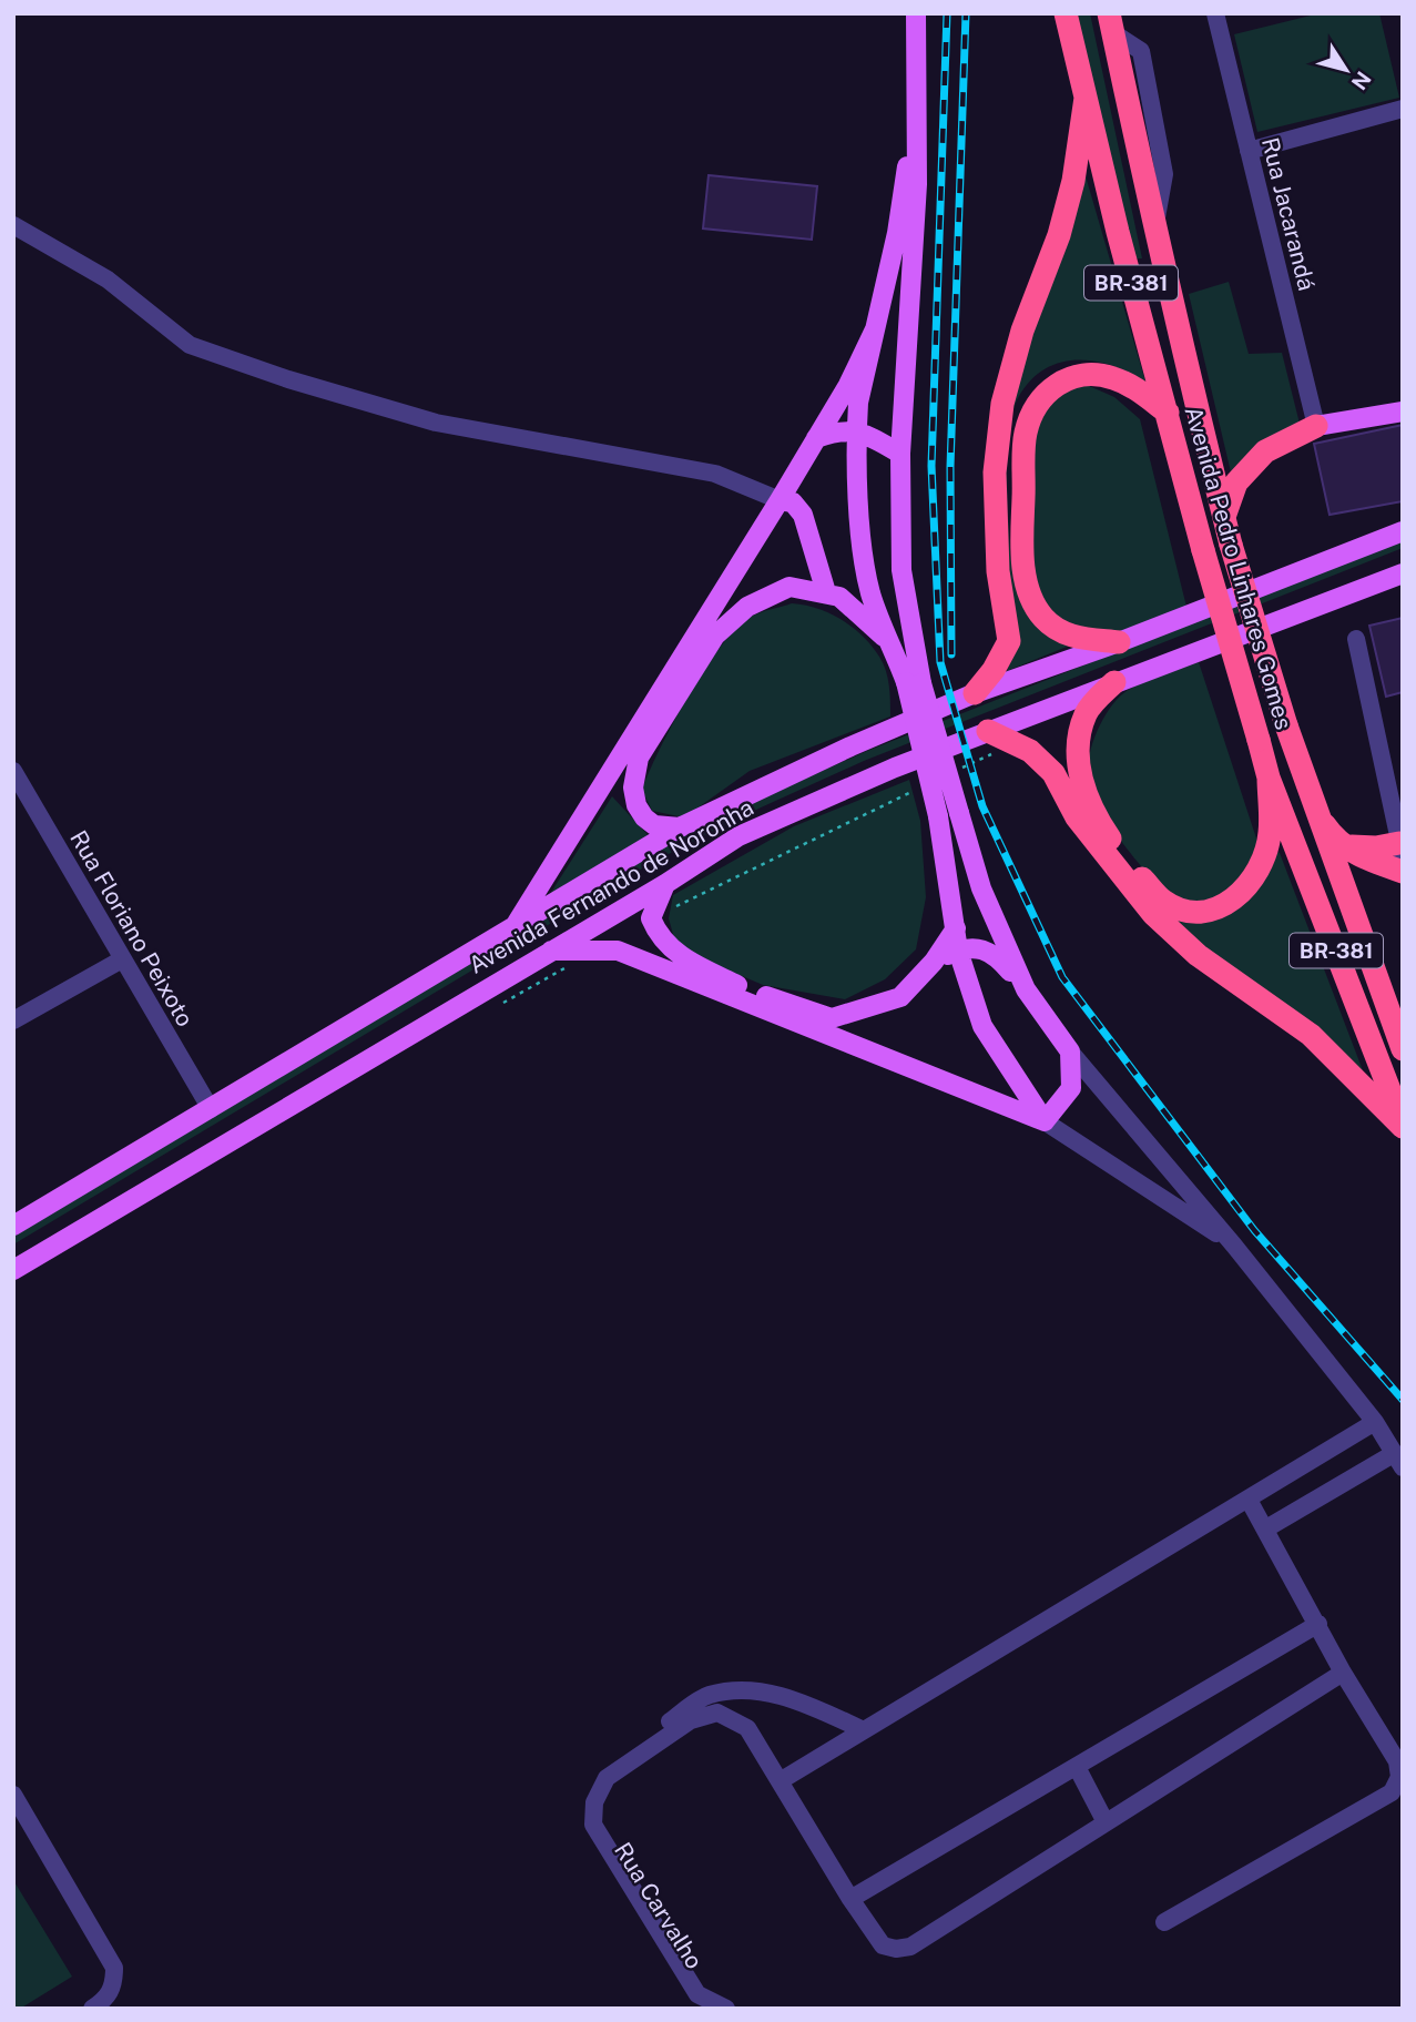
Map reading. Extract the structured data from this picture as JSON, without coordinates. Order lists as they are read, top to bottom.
{
  "streets": {
    "highway": ["BR-381", "Avenida Pedro Linhares Gomes"],
    "main road": ["Avenida Fernando de Noronha"],
    "street": ["Rua Jacarandá", "Rua Floriano Peixoto", "Rua Carvalho"]
  },
  "crossings": [
    ["Avenida Fernando de Noronha", "Rua Floriano Peixoto"]
  ],
  "north": "bottom right"
}
